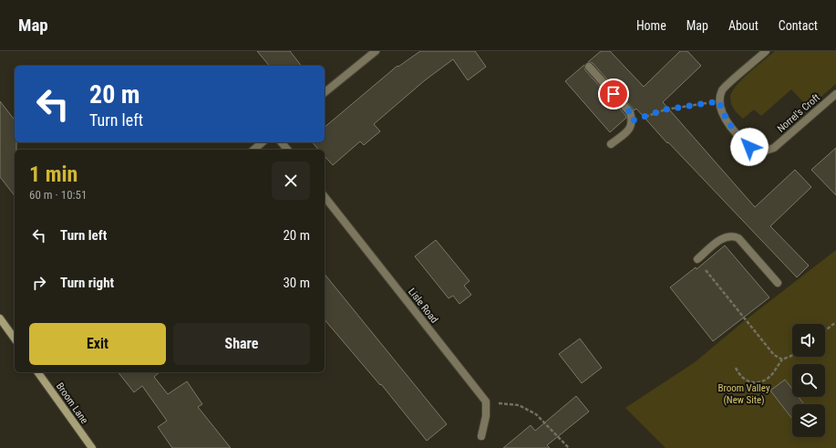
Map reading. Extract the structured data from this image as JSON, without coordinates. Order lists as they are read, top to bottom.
{
  "streets": {
    "main road": ["Broom Lane"],
    "street": ["Norrel's Croft", "Lisle Road"]
  },
  "parks": ["Broom Valley (New Site)"],
  "page": {
    "header": "Map",
    "nav": [
      "Home",
      "Map",
      "About",
      "Contact"
    ],
    "turn": ["20 m", "Turn left"],
    "heading": ["1 min", "60 m · 10:51"],
    "list": [
      {
        "name": "Turn left",
        "value": "20 m"
      },
      {
        "name": "Turn right",
        "value": "30 m"
      }
    ],
    "buttons": ["Exit", "Share"]
  }
}
